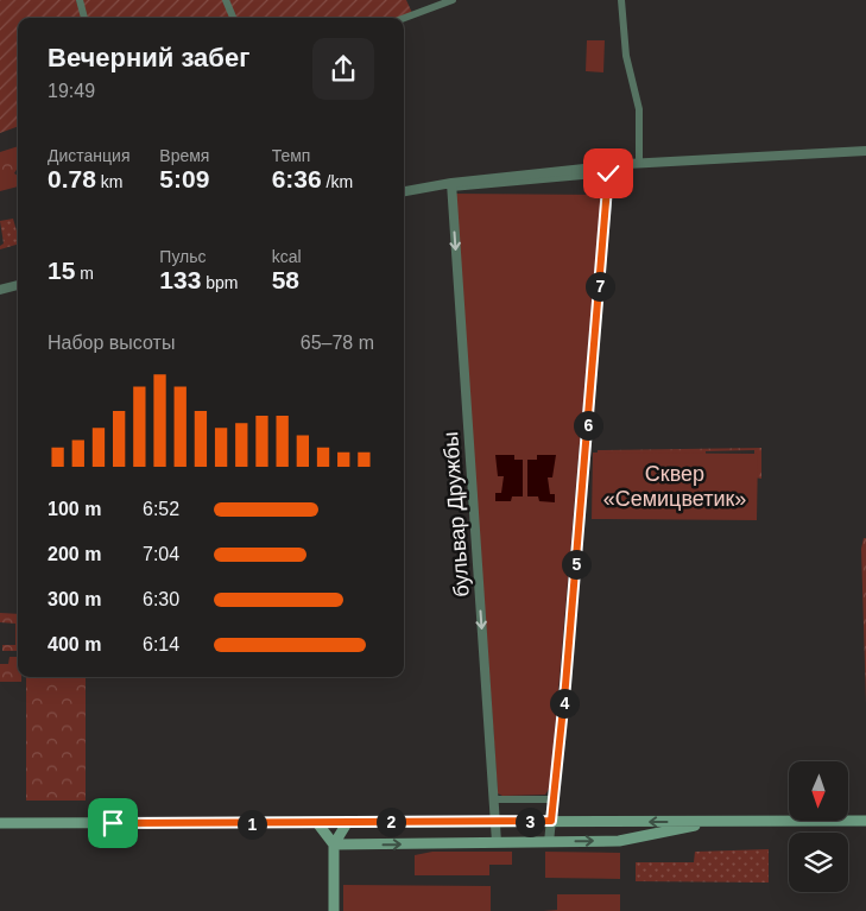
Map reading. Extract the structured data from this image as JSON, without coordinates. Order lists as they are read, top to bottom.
{
  "streets": {
    "street": ["бульвар Дружбы"]
  },
  "one_way": ["бульвар Дружбы"],
  "parks": ["Сквер «Семицветик»"],
  "north": "bottom",
  "page": {
    "heading": ["Вечерний забег", "19:49"],
    "stats": [
      ["Дистанция", "0.78 km"],
      ["Время", "5:09"],
      ["Темп", "6:36 /km"],
      ["15 m"],
      ["Пульс", "133 bpm"],
      ["kcal", "58"]
    ],
    "pins": [
      "7",
      "6",
      "5",
      "4",
      "2",
      "3",
      "1"
    ],
    "chart": ["Набор высоты", "65–78 m"],
    "list": [
      {
        "name": "100 m",
        "note": "6:52"
      },
      {
        "name": "200 m",
        "note": "7:04"
      },
      {
        "name": "300 m",
        "note": "6:30"
      },
      {
        "name": "400 m",
        "note": "6:14"
      }
    ]
  }
}
